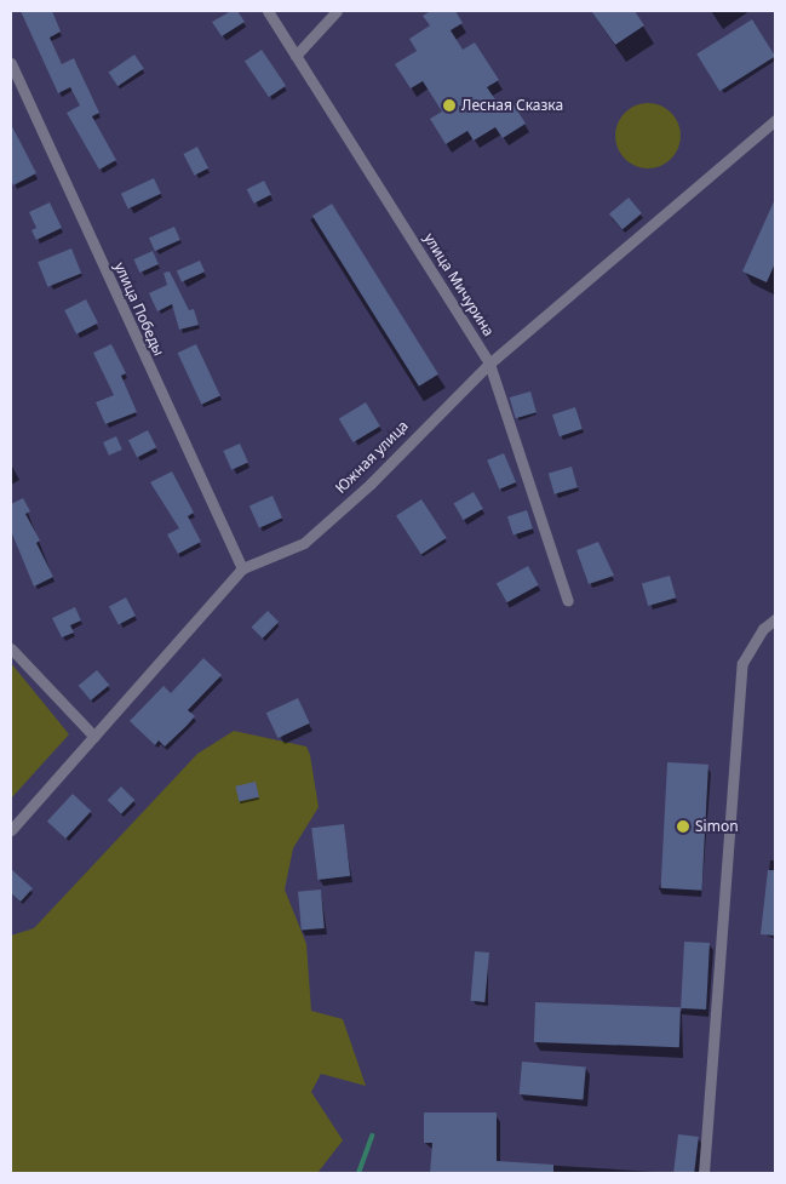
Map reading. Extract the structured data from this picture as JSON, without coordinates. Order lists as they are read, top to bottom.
{
  "streets": {
    "street": ["улица Мичурина", "улица Победы", "Южная улица"]
  },
  "crossings": [
    ["улица Мичурина", "Южная улица"],
    ["улица Победы", "Южная улица"]
  ],
  "places": ["Лесная Сказка", "Simon"]
}
